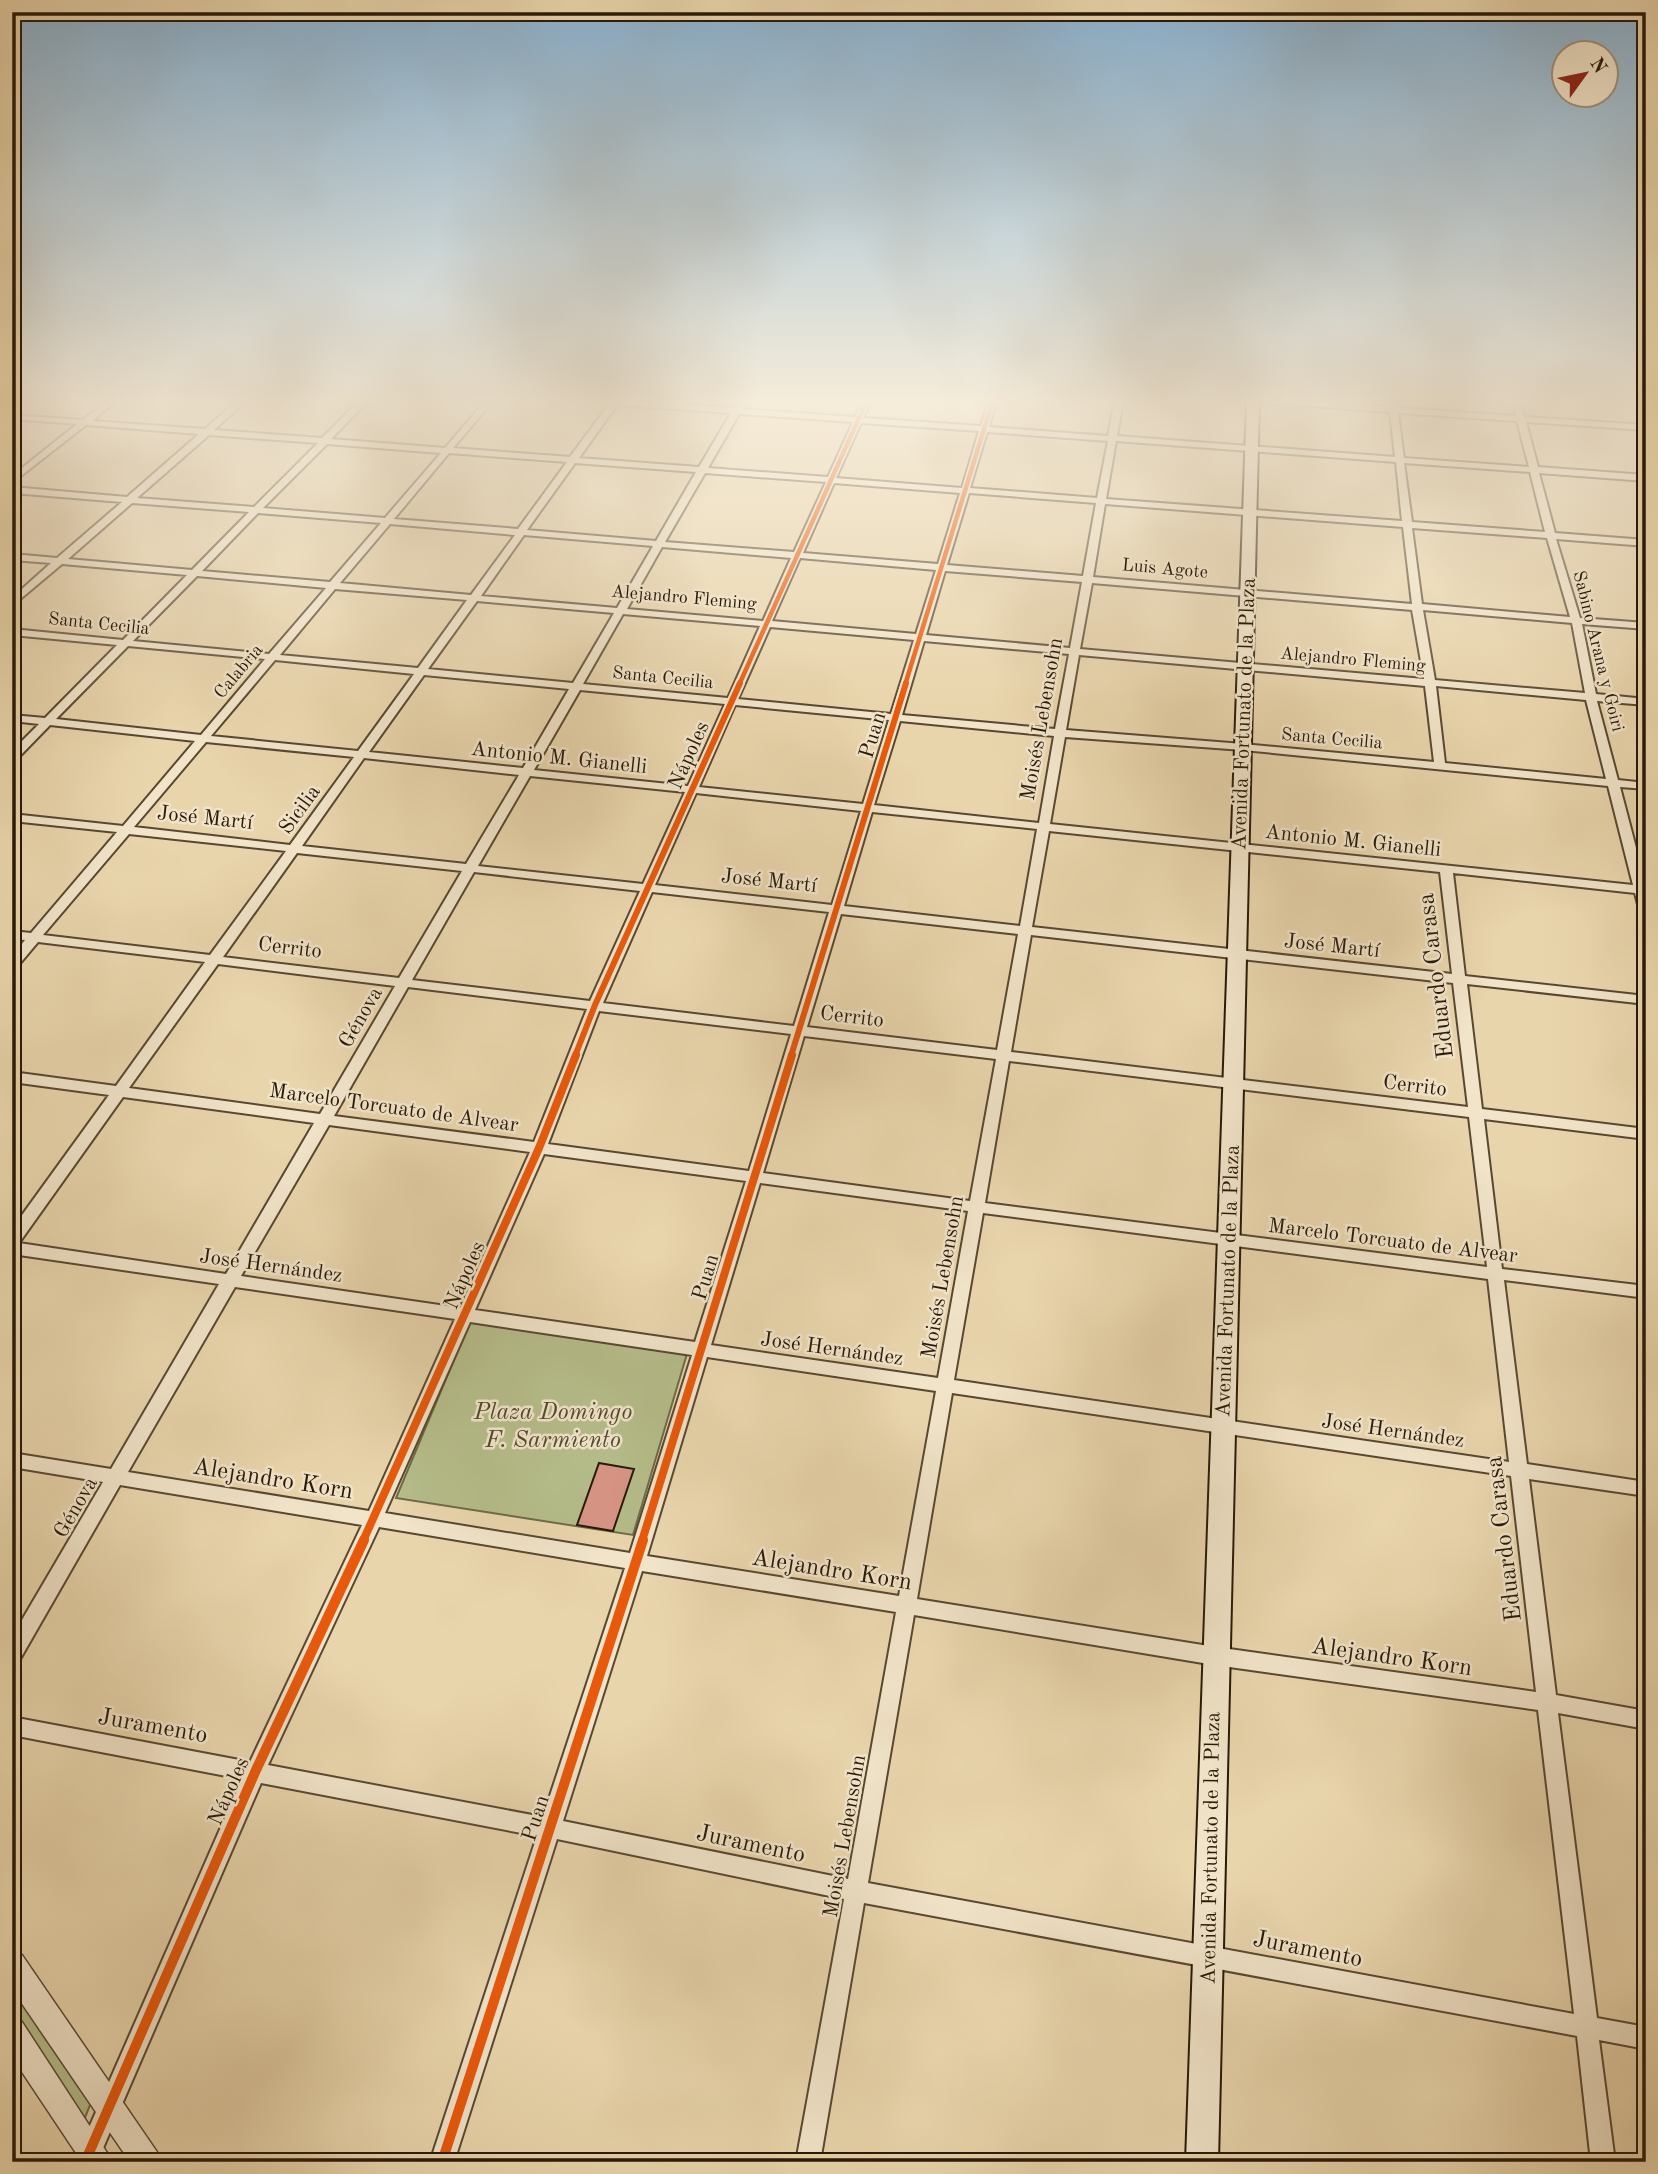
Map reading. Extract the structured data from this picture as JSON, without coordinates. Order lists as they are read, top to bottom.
{
  "streets": {
    "main road": ["Avenida Fortunato de la Plaza"],
    "street": [
      "Luis Agote",
      "Alejandro Fleming",
      "Santa Cecilia",
      "Sabino Arana y Goiri",
      "Calabria",
      "Moisés Lebensohn",
      "Puan",
      "Nápoles",
      "Antonio M. Gianelli",
      "Sicilia",
      "José Martí",
      "Cerrito",
      "Eduardo Carasa",
      "Génova",
      "Marcelo Torcuato de Alvear",
      "José Hernández",
      "Alejandro Korn",
      "Juramento"
    ]
  },
  "crossings": [
    ["Luis Agote", "Sabino Arana y Goiri"],
    ["Luis Agote", "Calabria"],
    ["Luis Agote", "Avenida Fortunato de la Plaza"],
    ["Luis Agote", "Moisés Lebensohn"],
    ["Luis Agote", "Puan"],
    ["Luis Agote", "Nápoles"],
    ["Luis Agote", "Sicilia"],
    ["Luis Agote", "Génova"],
    ["Alejandro Fleming", "Sabino Arana y Goiri"],
    ["Alejandro Fleming", "Calabria"],
    ["Alejandro Fleming", "Avenida Fortunato de la Plaza"],
    ["Alejandro Fleming", "Moisés Lebensohn"],
    ["Alejandro Fleming", "Puan"],
    ["Alejandro Fleming", "Nápoles"],
    ["Alejandro Fleming", "Sicilia"],
    ["Alejandro Fleming", "Génova"],
    ["Santa Cecilia", "Sabino Arana y Goiri"],
    ["Santa Cecilia", "Calabria"],
    ["Santa Cecilia", "Avenida Fortunato de la Plaza"],
    ["Santa Cecilia", "Moisés Lebensohn"],
    ["Santa Cecilia", "Puan"],
    ["Santa Cecilia", "Nápoles"],
    ["Santa Cecilia", "Sicilia"],
    ["Santa Cecilia", "Génova"],
    ["Sabino Arana y Goiri", "Antonio M. Gianelli"],
    ["Calabria", "Antonio M. Gianelli"],
    ["Calabria", "José Martí"],
    ["Calabria", "Cerrito"],
    ["Avenida Fortunato de la Plaza", "Antonio M. Gianelli"],
    ["Avenida Fortunato de la Plaza", "José Martí"],
    ["Avenida Fortunato de la Plaza", "Cerrito"],
    ["Avenida Fortunato de la Plaza", "Marcelo Torcuato de Alvear"],
    ["Avenida Fortunato de la Plaza", "José Hernández"],
    ["Avenida Fortunato de la Plaza", "Alejandro Korn"],
    ["Avenida Fortunato de la Plaza", "Juramento"],
    ["Moisés Lebensohn", "Antonio M. Gianelli"],
    ["Moisés Lebensohn", "José Martí"],
    ["Moisés Lebensohn", "Cerrito"],
    ["Moisés Lebensohn", "Marcelo Torcuato de Alvear"],
    ["Moisés Lebensohn", "José Hernández"],
    ["Moisés Lebensohn", "Alejandro Korn"],
    ["Moisés Lebensohn", "Juramento"],
    ["Puan", "Antonio M. Gianelli"],
    ["Puan", "José Martí"],
    ["Puan", "Cerrito"],
    ["Puan", "Marcelo Torcuato de Alvear"],
    ["Puan", "José Hernández"],
    ["Puan", "Alejandro Korn"],
    ["Puan", "Juramento"],
    ["Nápoles", "Antonio M. Gianelli"],
    ["Nápoles", "José Martí"],
    ["Nápoles", "Cerrito"],
    ["Nápoles", "Marcelo Torcuato de Alvear"],
    ["Nápoles", "José Hernández"],
    ["Nápoles", "Alejandro Korn"],
    ["Nápoles", "Juramento"],
    ["Antonio M. Gianelli", "Sicilia"],
    ["Antonio M. Gianelli", "Eduardo Carasa"],
    ["Antonio M. Gianelli", "Génova"],
    ["Sicilia", "José Martí"],
    ["Sicilia", "Cerrito"],
    ["Sicilia", "Marcelo Torcuato de Alvear"],
    ["José Martí", "Eduardo Carasa"],
    ["José Martí", "Génova"],
    ["Cerrito", "Eduardo Carasa"],
    ["Cerrito", "Génova"],
    ["Eduardo Carasa", "Marcelo Torcuato de Alvear"],
    ["Eduardo Carasa", "José Hernández"],
    ["Eduardo Carasa", "Alejandro Korn"],
    ["Eduardo Carasa", "Juramento"],
    ["Génova", "Marcelo Torcuato de Alvear"],
    ["Génova", "José Hernández"],
    ["Génova", "Alejandro Korn"]
  ],
  "parks": ["Plaza Domingo F. Sarmiento"],
  "north": "top right"
}
